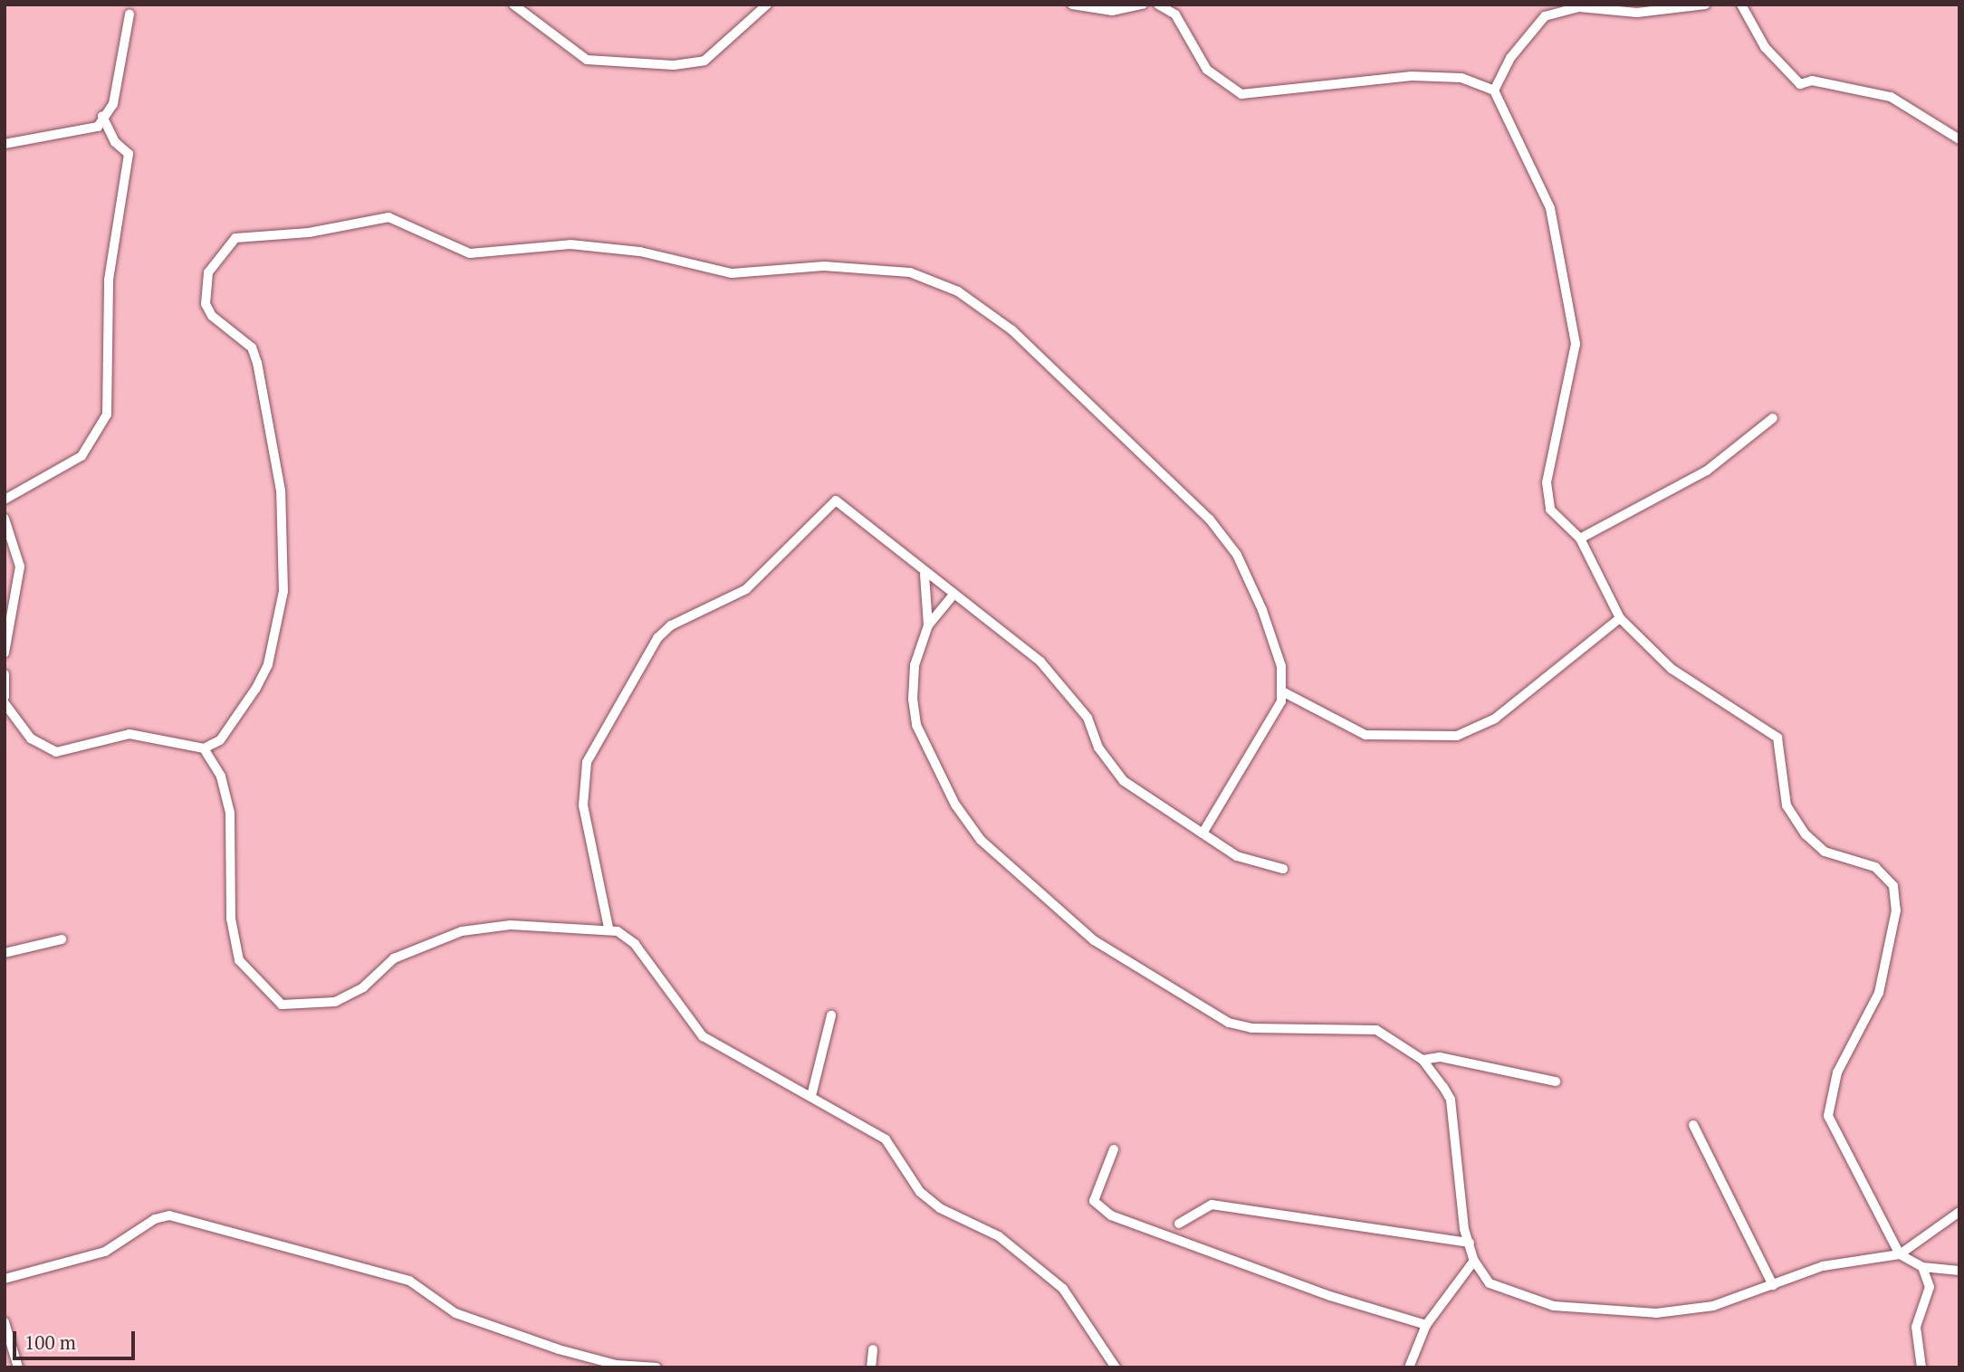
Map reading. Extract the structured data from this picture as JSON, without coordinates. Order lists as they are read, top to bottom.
{
  "scale_bar": "100 m"
}
